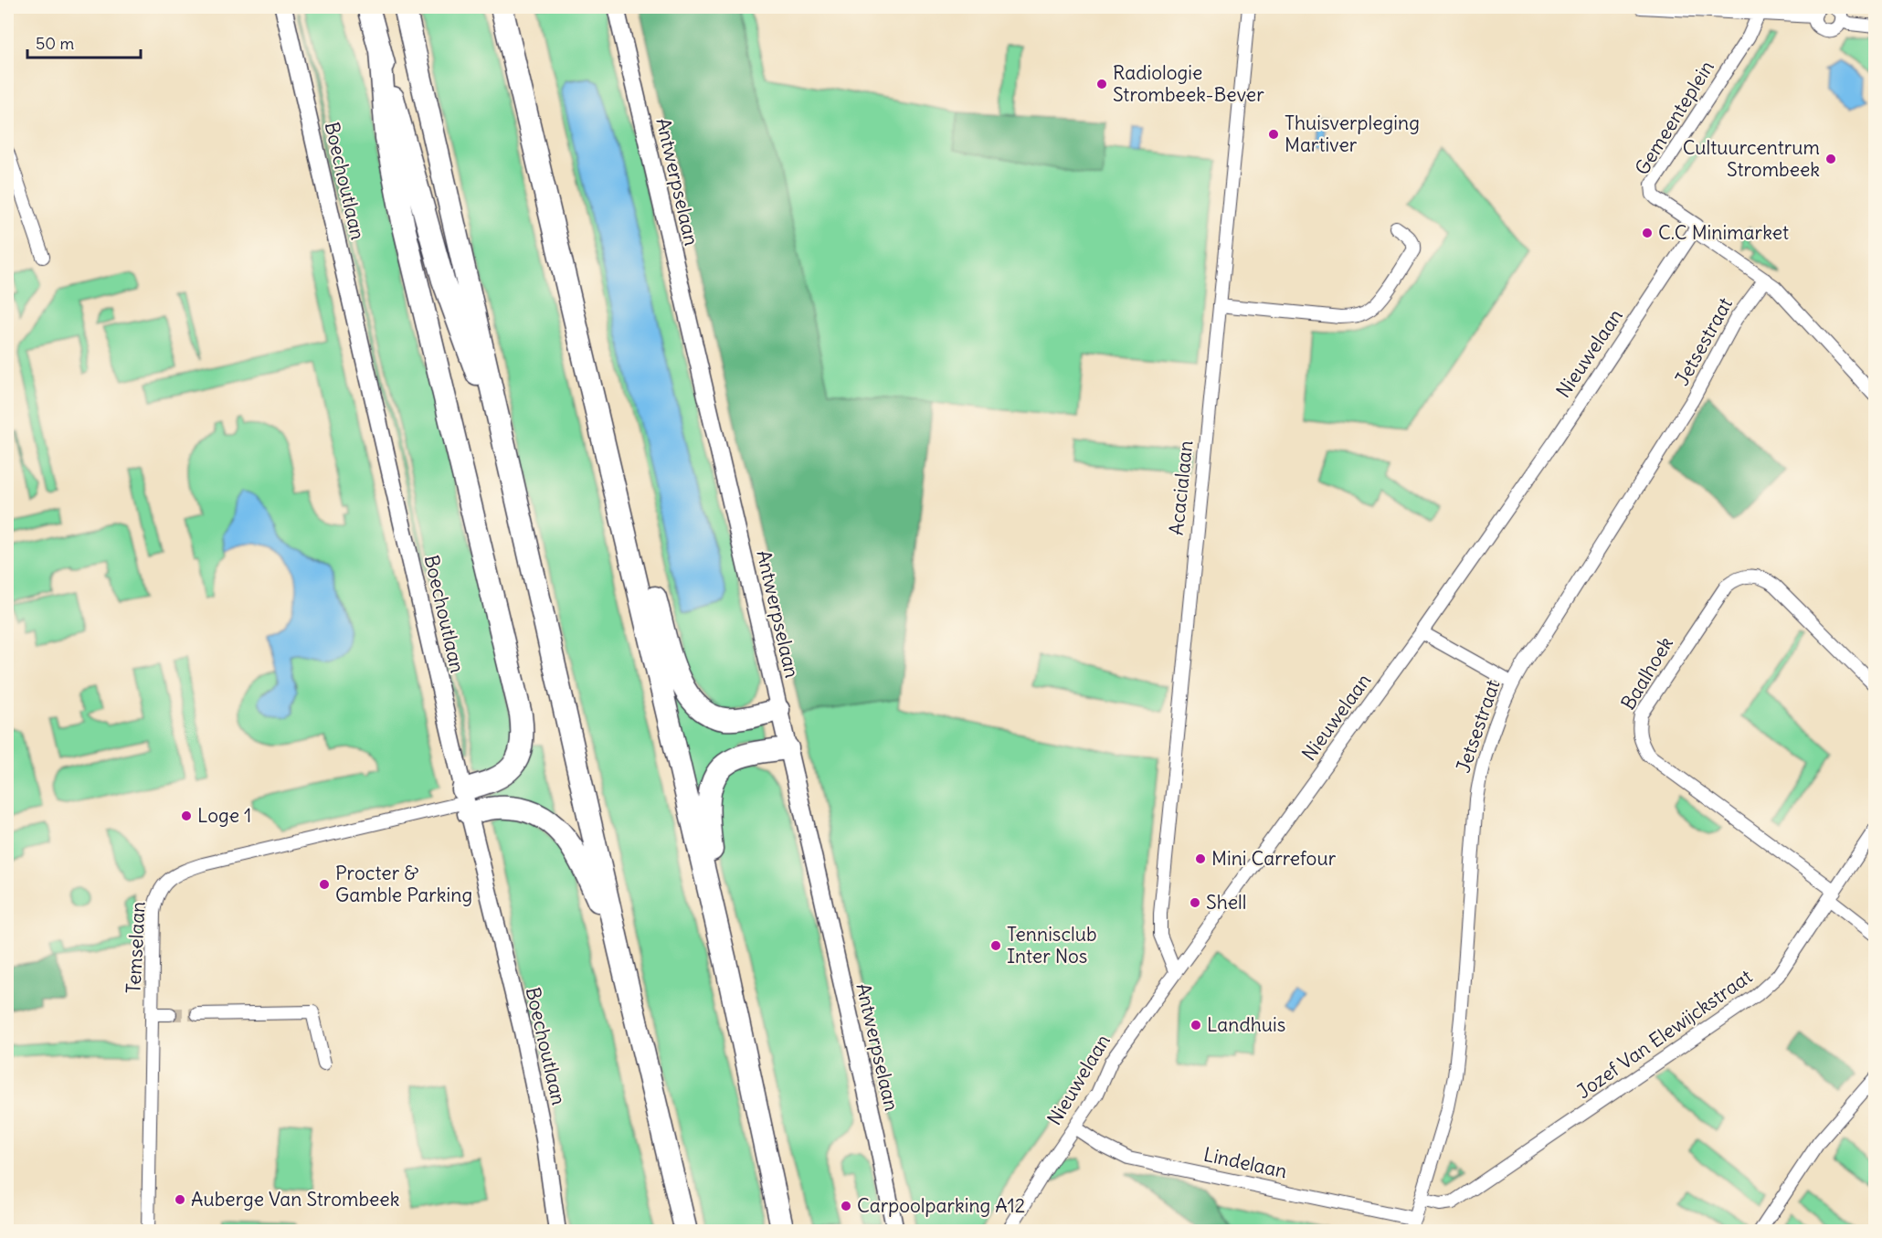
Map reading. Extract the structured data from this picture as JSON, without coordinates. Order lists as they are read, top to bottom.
{
  "streets": {
    "main road": ["Boechoutlaan", "Antwerpselaan"],
    "street": [
      "Gemeenteplein",
      "Jetsestraat",
      "Nieuwelaan",
      "Acacialaan",
      "Baalhoek",
      "Temselaan",
      "Jozef Van Elewijckstraat",
      "Lindelaan"
    ]
  },
  "crossings": [
    ["Gemeenteplein", "Jetsestraat"],
    ["Gemeenteplein", "Nieuwelaan"],
    ["Boechoutlaan", "Temselaan"],
    ["Jetsestraat", "Jozef Van Elewijckstraat"],
    ["Jetsestraat", "Lindelaan"],
    ["Nieuwelaan", "Acacialaan"],
    ["Nieuwelaan", "Lindelaan"],
    ["Baalhoek", "Jozef Van Elewijckstraat"]
  ],
  "places": [
    "Radiologie Strombeek-Bever",
    "Thuisverpleging Martiver",
    "Cultuurcentrum Strombeek",
    "C.C Minimarket",
    "Loge 1",
    "Mini Carrefour",
    "Procter & Gamble Parking",
    "Shell",
    "Tennisclub Inter Nos",
    "Landhuis",
    "Auberge Van Strombeek",
    "Carpoolparking A12"
  ],
  "scale_bar": "50 m"
}
